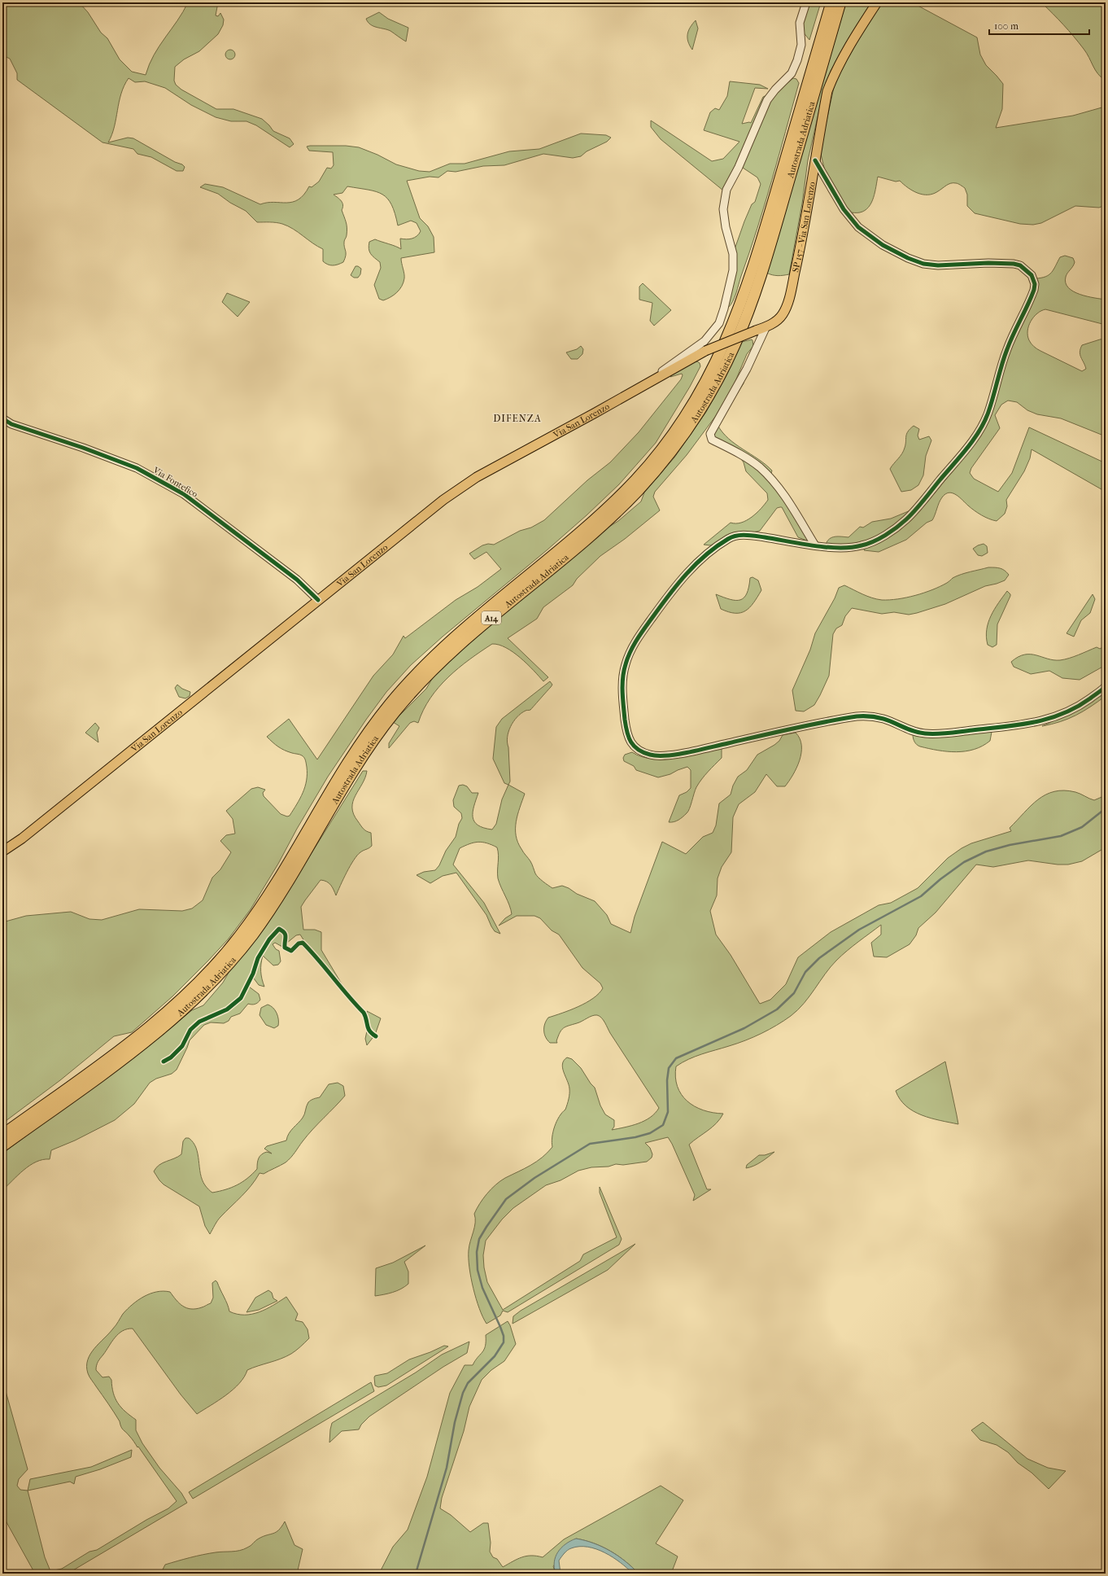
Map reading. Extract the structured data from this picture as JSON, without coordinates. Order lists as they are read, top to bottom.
{
  "streets": {
    "highway": ["Autostrada Adriatica", "A14"],
    "main road": ["SP 157 - Via San Lorenzo", "Via San Lorenzo"],
    "street": ["Via Fontefico"]
  },
  "crossings": [
    ["SP 157 - Via San Lorenzo", "Via San Lorenzo"],
    ["Via San Lorenzo", "Via Fontefico"]
  ],
  "districts": ["DIFENZA"],
  "scale_bar": "100 m"
}
